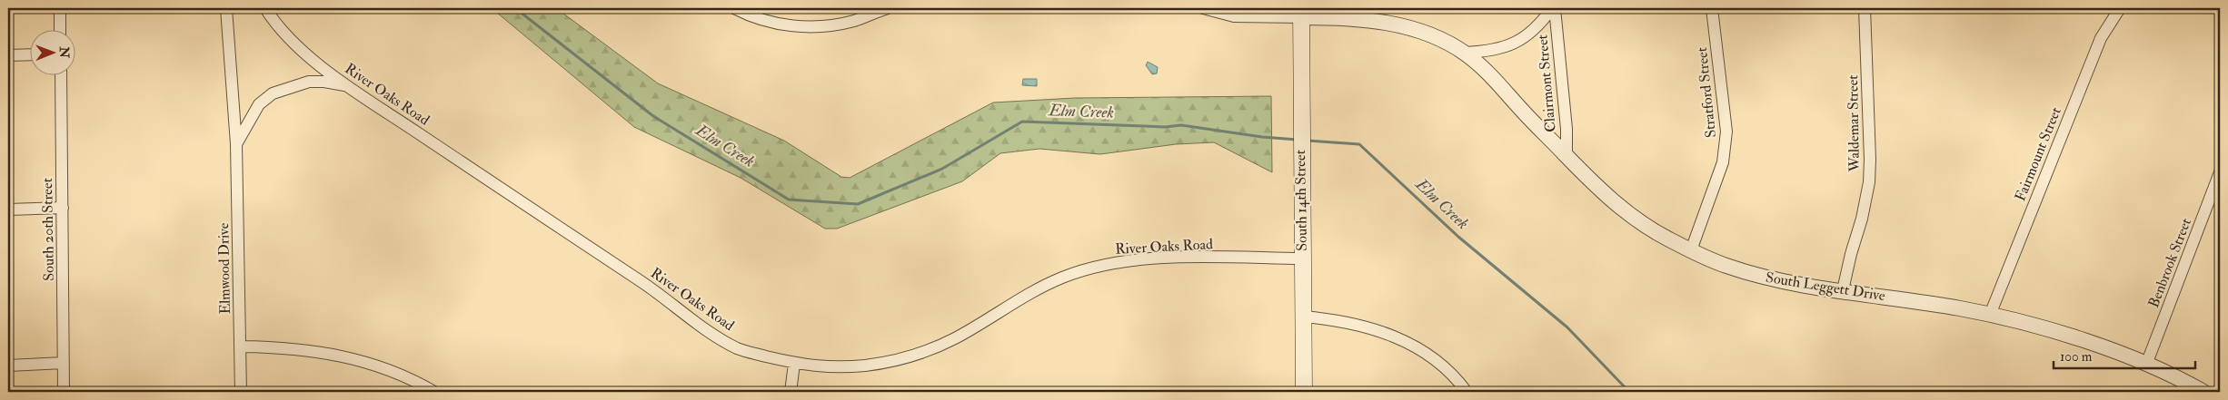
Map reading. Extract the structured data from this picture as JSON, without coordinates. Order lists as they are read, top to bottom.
{
  "streets": {
    "main road": ["South 14th Street"],
    "street": [
      "Clairmont Street",
      "Stratford Street",
      "River Oaks Road",
      "Waldemar Street",
      "Fairmount Street",
      "South 20th Street",
      "Benbrook Street",
      "Elmwood Drive",
      "South Leggett Drive"
    ]
  },
  "crossings": [
    ["Clairmont Street", "South Leggett Drive"],
    ["Stratford Street", "South Leggett Drive"],
    ["River Oaks Road", "South 14th Street"],
    ["Waldemar Street", "South Leggett Drive"],
    ["Fairmount Street", "South Leggett Drive"],
    ["South 14th Street", "South Leggett Drive"],
    ["Benbrook Street", "South Leggett Drive"]
  ],
  "water": ["Elm Creek"],
  "scale_bar": "100 m",
  "north": "right"
}
